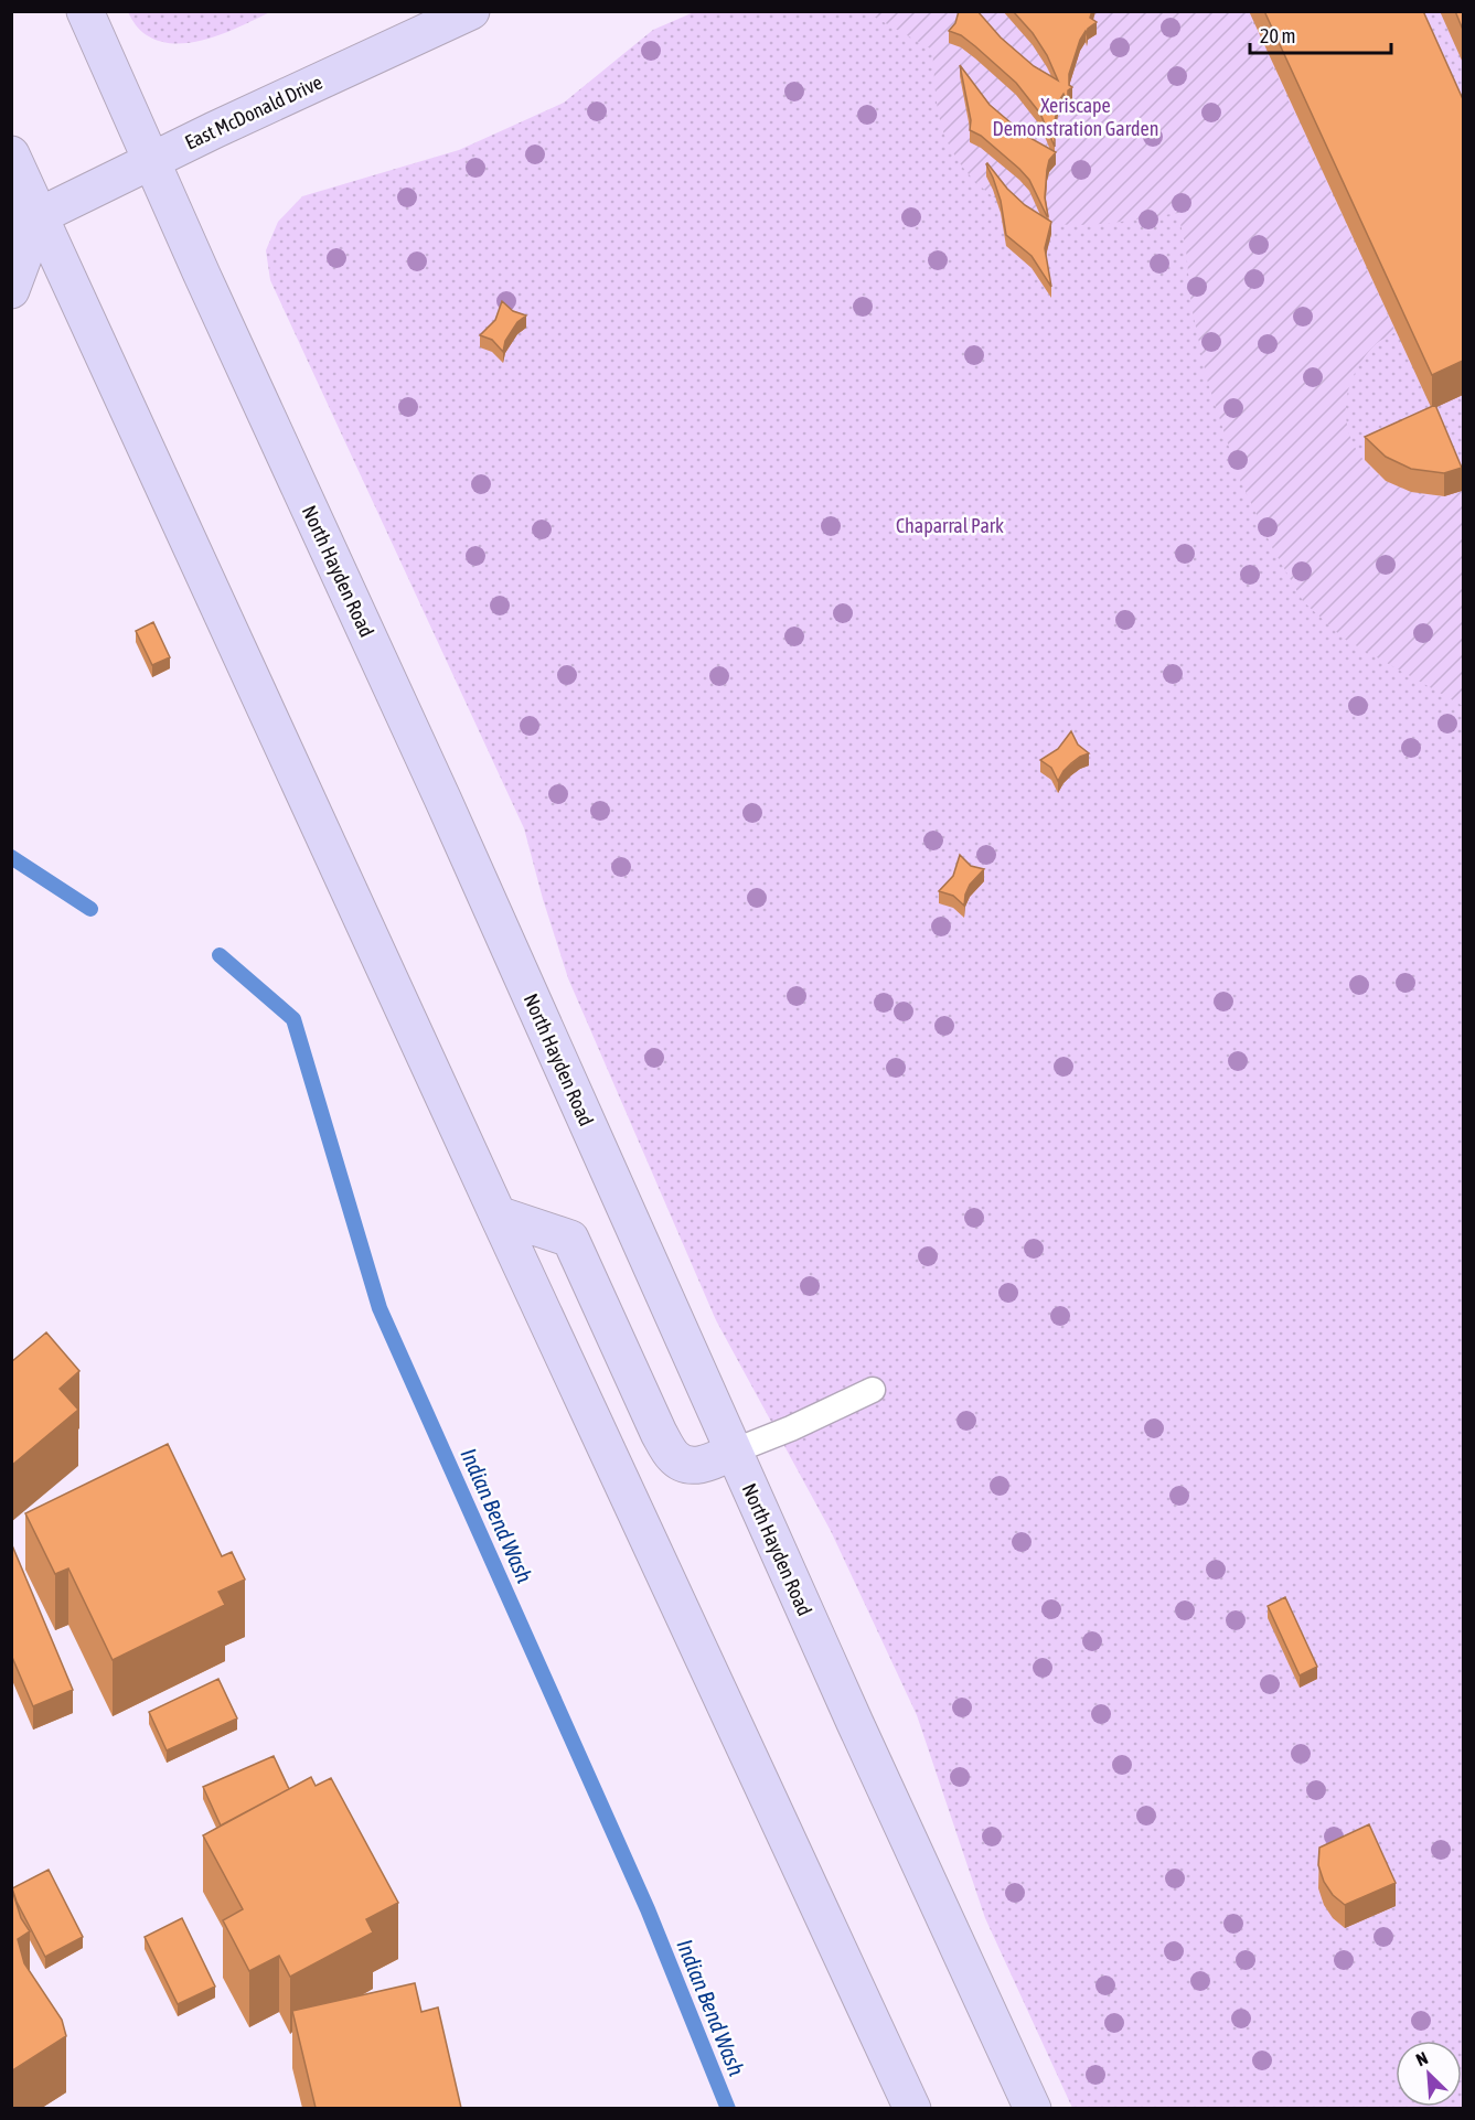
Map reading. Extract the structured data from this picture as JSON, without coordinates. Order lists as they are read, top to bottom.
{
  "streets": {
    "main road": ["East McDonald Drive", "North Hayden Road"]
  },
  "crossings": [
    ["East McDonald Drive", "North Hayden Road"]
  ],
  "water": ["Indian Bend Wash"],
  "parks": ["Xeriscape Demonstration Garden", "Chaparral Park"],
  "scale_bar": "20 m",
  "north": "top left"
}
